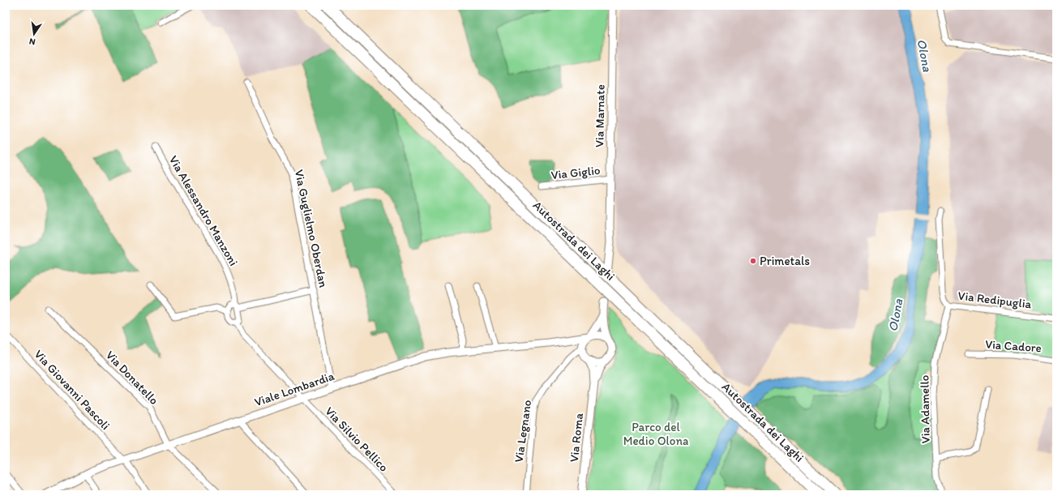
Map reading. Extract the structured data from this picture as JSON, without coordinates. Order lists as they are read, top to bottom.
{
  "streets": {
    "highway": ["Autostrada dei Laghi"],
    "street": [
      "Via Marnate",
      "Via Giglio",
      "Via Alessandro Manzoni",
      "Via Guglielmo Oberdan",
      "Via Redipuglia",
      "Via Cadore",
      "Via Donatello",
      "Viale Lombardia",
      "Via Giovanni Pascoli",
      "Via Adamello",
      "Via Legnano",
      "Via Roma",
      "Via Silvio Pellico"
    ]
  },
  "crossings": [
    ["Via Marnate", "Via Giglio"],
    ["Via Guglielmo Oberdan", "Viale Lombardia"],
    ["Via Redipuglia", "Via Adamello"],
    ["Via Donatello", "Viale Lombardia"],
    ["Viale Lombardia", "Via Giovanni Pascoli"],
    ["Viale Lombardia", "Via Legnano"],
    ["Viale Lombardia", "Via Roma"],
    ["Viale Lombardia", "Via Silvio Pellico"],
    ["Via Legnano", "Via Roma"]
  ],
  "water": ["Olona"],
  "parks": ["Parco del Medio Olona"],
  "places": ["Primetals"],
  "north": "bottom"
}
